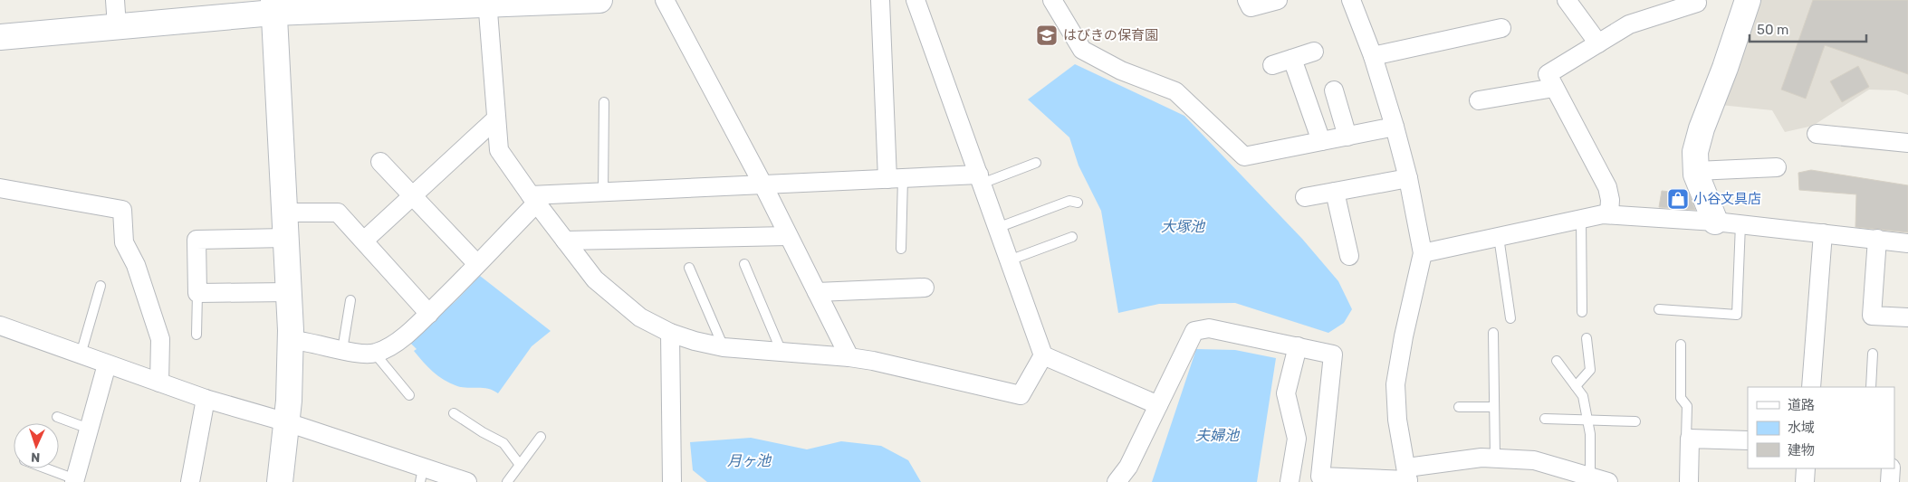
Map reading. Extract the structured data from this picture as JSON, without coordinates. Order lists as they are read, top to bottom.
{
  "water": ["大塚池", "夫婦池", "月ヶ池"],
  "places": {
    "school or university": ["はびきの保育園"],
    "shop": ["小谷文具店"]
  },
  "legend": ["道路", "水域", "建物"],
  "scale_bar": "50 m",
  "north": "bottom"
}
